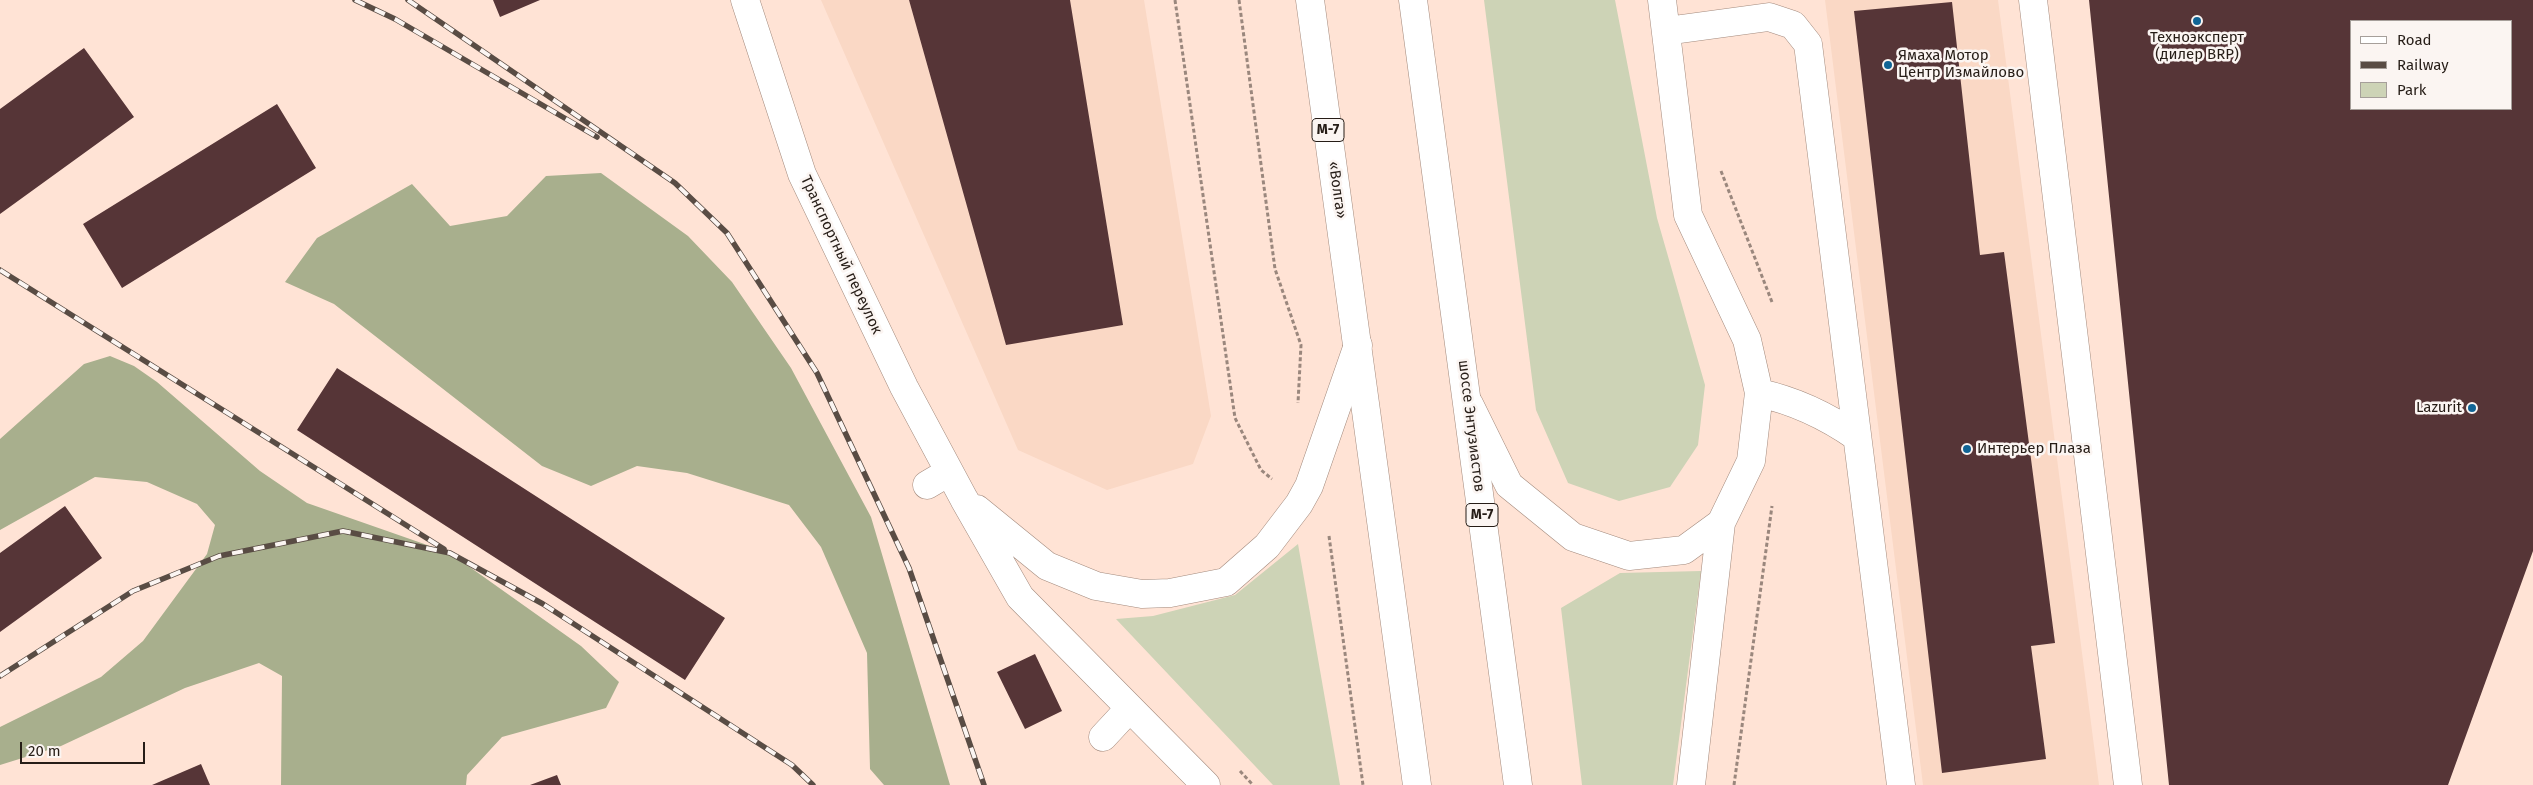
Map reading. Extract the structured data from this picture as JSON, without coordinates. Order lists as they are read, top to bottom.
{
  "streets": {
    "main road": [
      "М-7",
      "«Волга»",
      "Транспортный переулок",
      "шоссе Энтузиастов"
    ]
  },
  "crossings": [
    ["М-7", "«Волга»"]
  ],
  "places": [
    "Техноэксперт (дилер BRP)",
    "Ямаха Мотор Центр Измайлово",
    "Lazurit",
    "Интерьер Плаза"
  ],
  "legend": ["Road", "Railway", "Park"],
  "scale_bar": "20 m"
}
